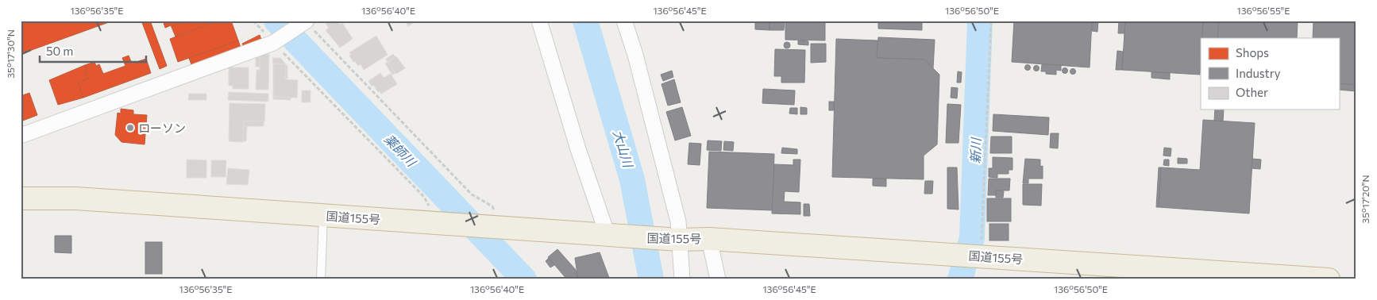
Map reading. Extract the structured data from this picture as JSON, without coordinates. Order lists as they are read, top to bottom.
{
  "streets": {
    "highway": ["国道155号"]
  },
  "water": ["大山川", "薬師川", "新川"],
  "places": ["ローソン"],
  "legend": ["Shops", "Industry", "Other"],
  "scale_bar": "50 m",
  "coordinates": [
    "136°56'35\"E",
    "136°56'40\"E",
    "136°56'45\"E",
    "136°56'50\"E",
    "136°56'55\"E",
    "35°17'30\"N",
    "35°17'20\"N"
  ]
}
